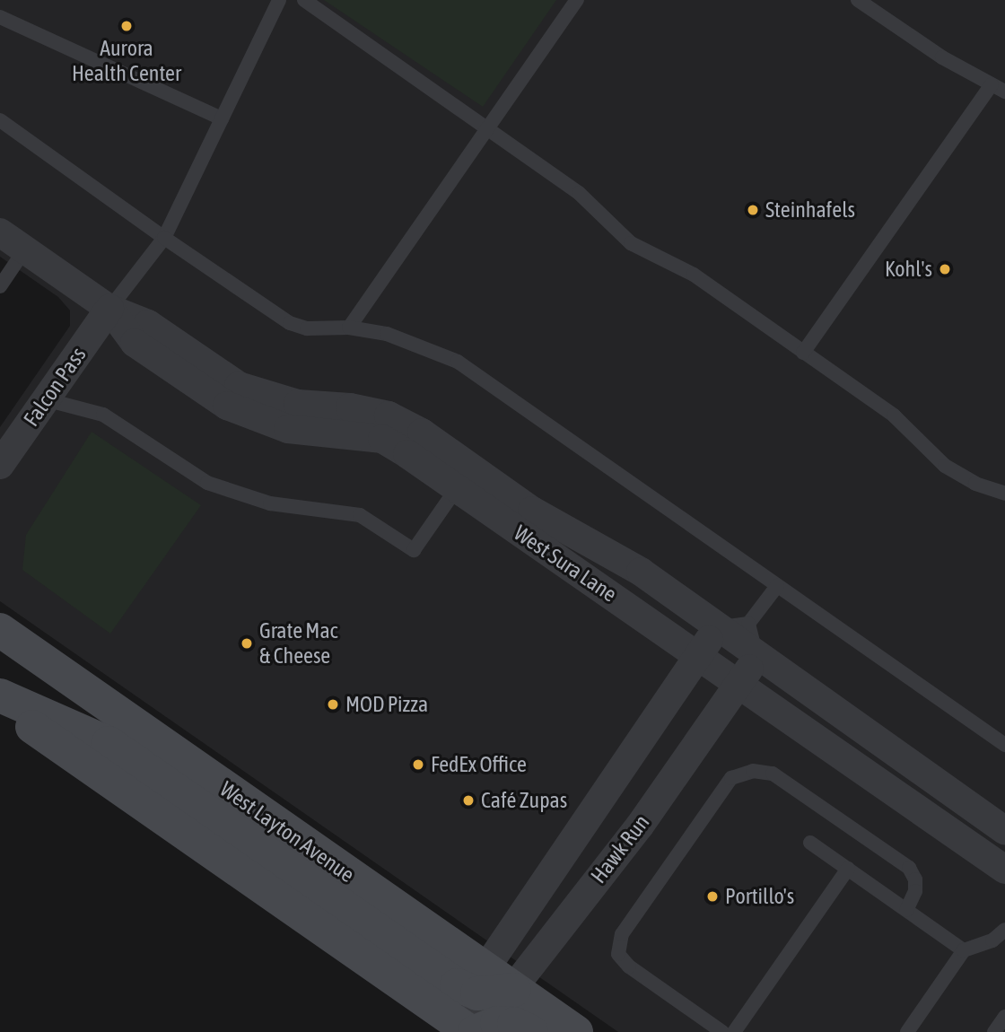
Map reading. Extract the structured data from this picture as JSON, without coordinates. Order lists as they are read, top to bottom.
{
  "streets": {
    "main road": ["West Layton Avenue"],
    "street": ["Falcon Pass", "West Sura Lane", "Hawk Run"]
  },
  "crossings": [
    ["Falcon Pass", "West Sura Lane"],
    ["West Sura Lane", "Hawk Run"],
    ["West Layton Avenue", "Hawk Run"]
  ],
  "places": [
    "Aurora Health Center",
    "Steinhafels",
    "Kohl's",
    "Grate Mac & Cheese",
    "MOD Pizza",
    "FedEx Office",
    "Café Zupas",
    "Portillo's"
  ]
}
